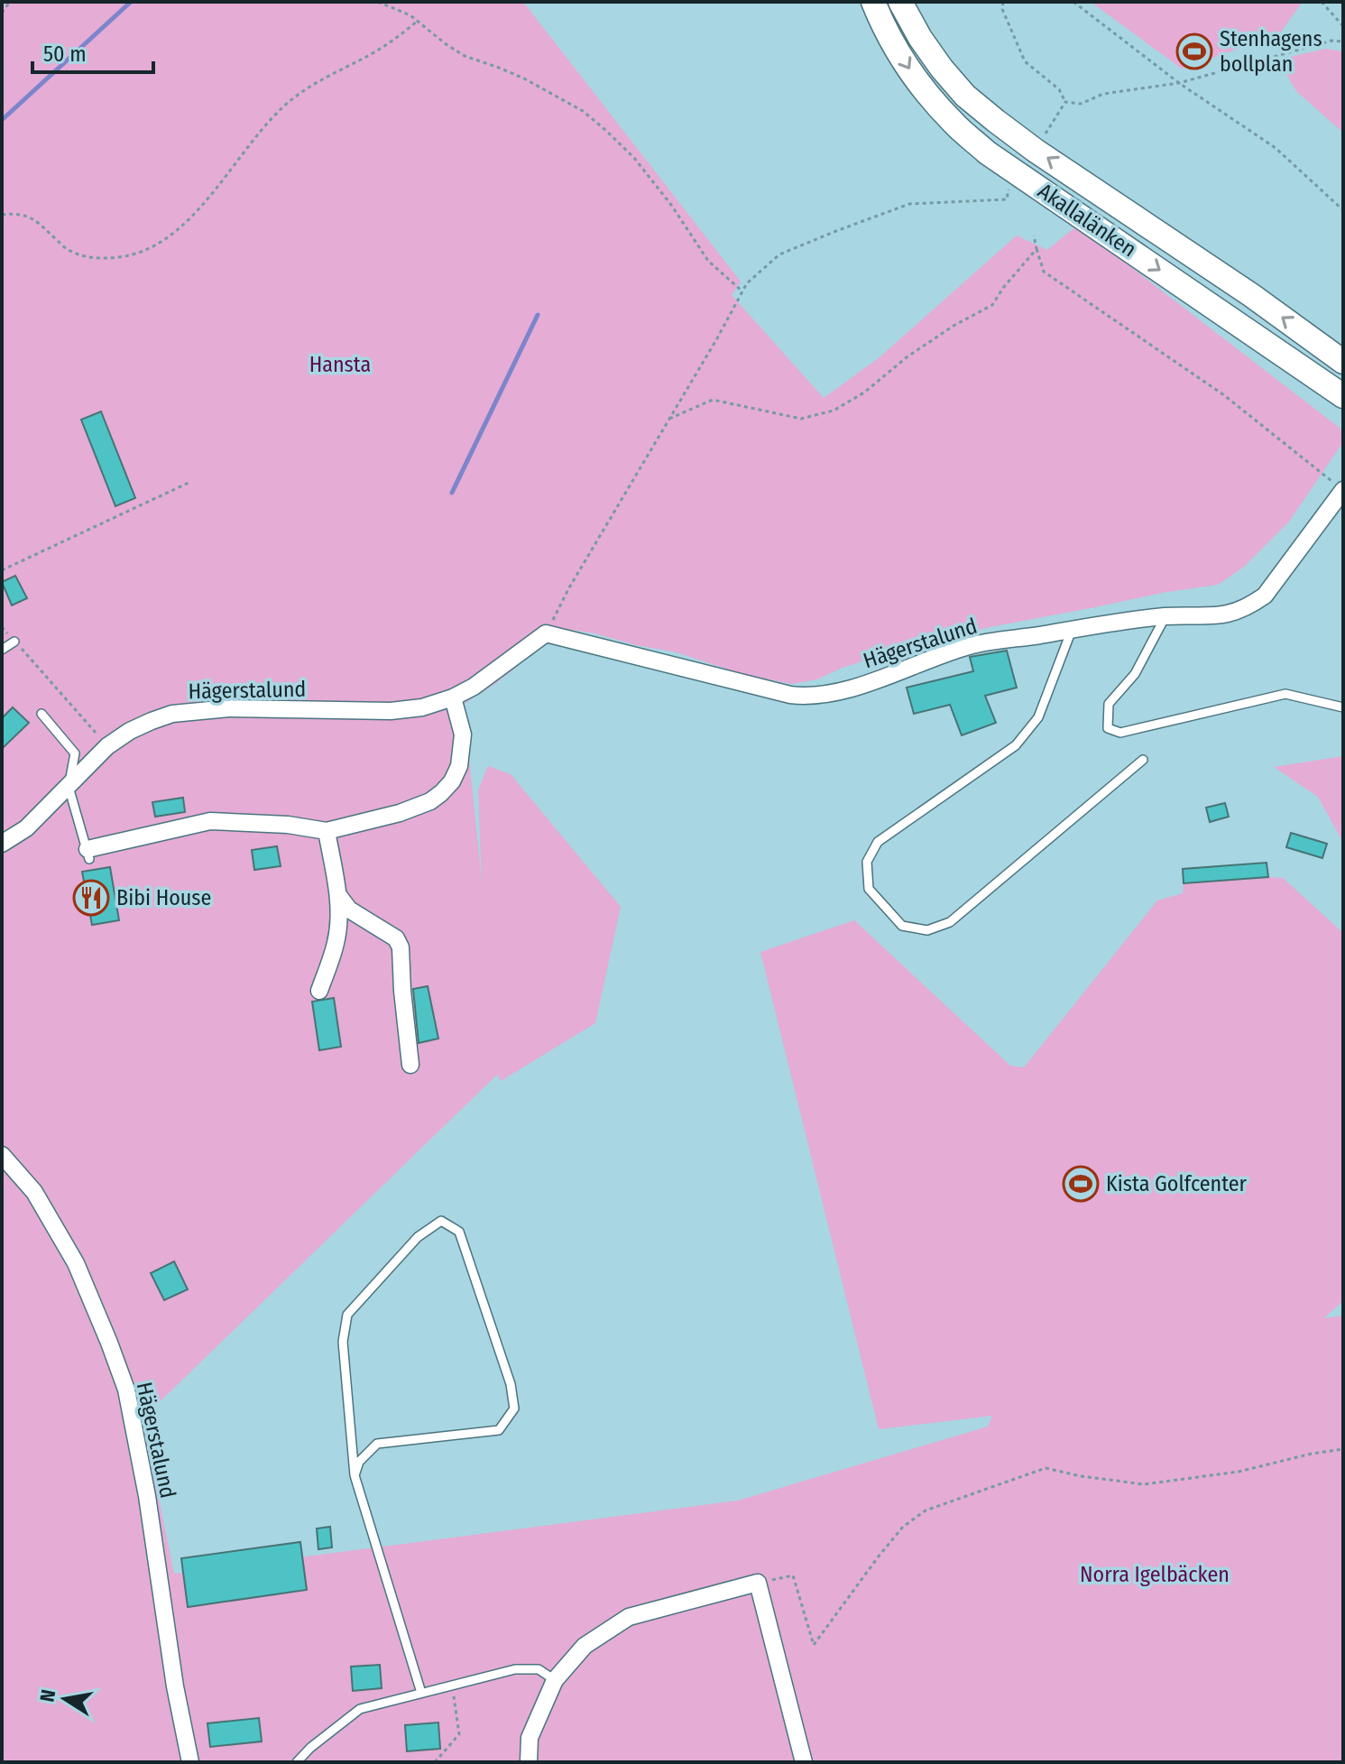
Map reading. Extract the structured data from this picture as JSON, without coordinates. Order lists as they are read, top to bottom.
{
  "streets": {
    "main road": ["Akallalänken"],
    "street": ["Hägerstalund"]
  },
  "parks": ["Hansta", "Norra Igelbäcken"],
  "places": {
    "sports": ["Stenhagens bollplan", "Kista Golfcenter"],
    "restaurant": ["Bibi House"]
  },
  "scale_bar": "50 m",
  "north": "left"
}
